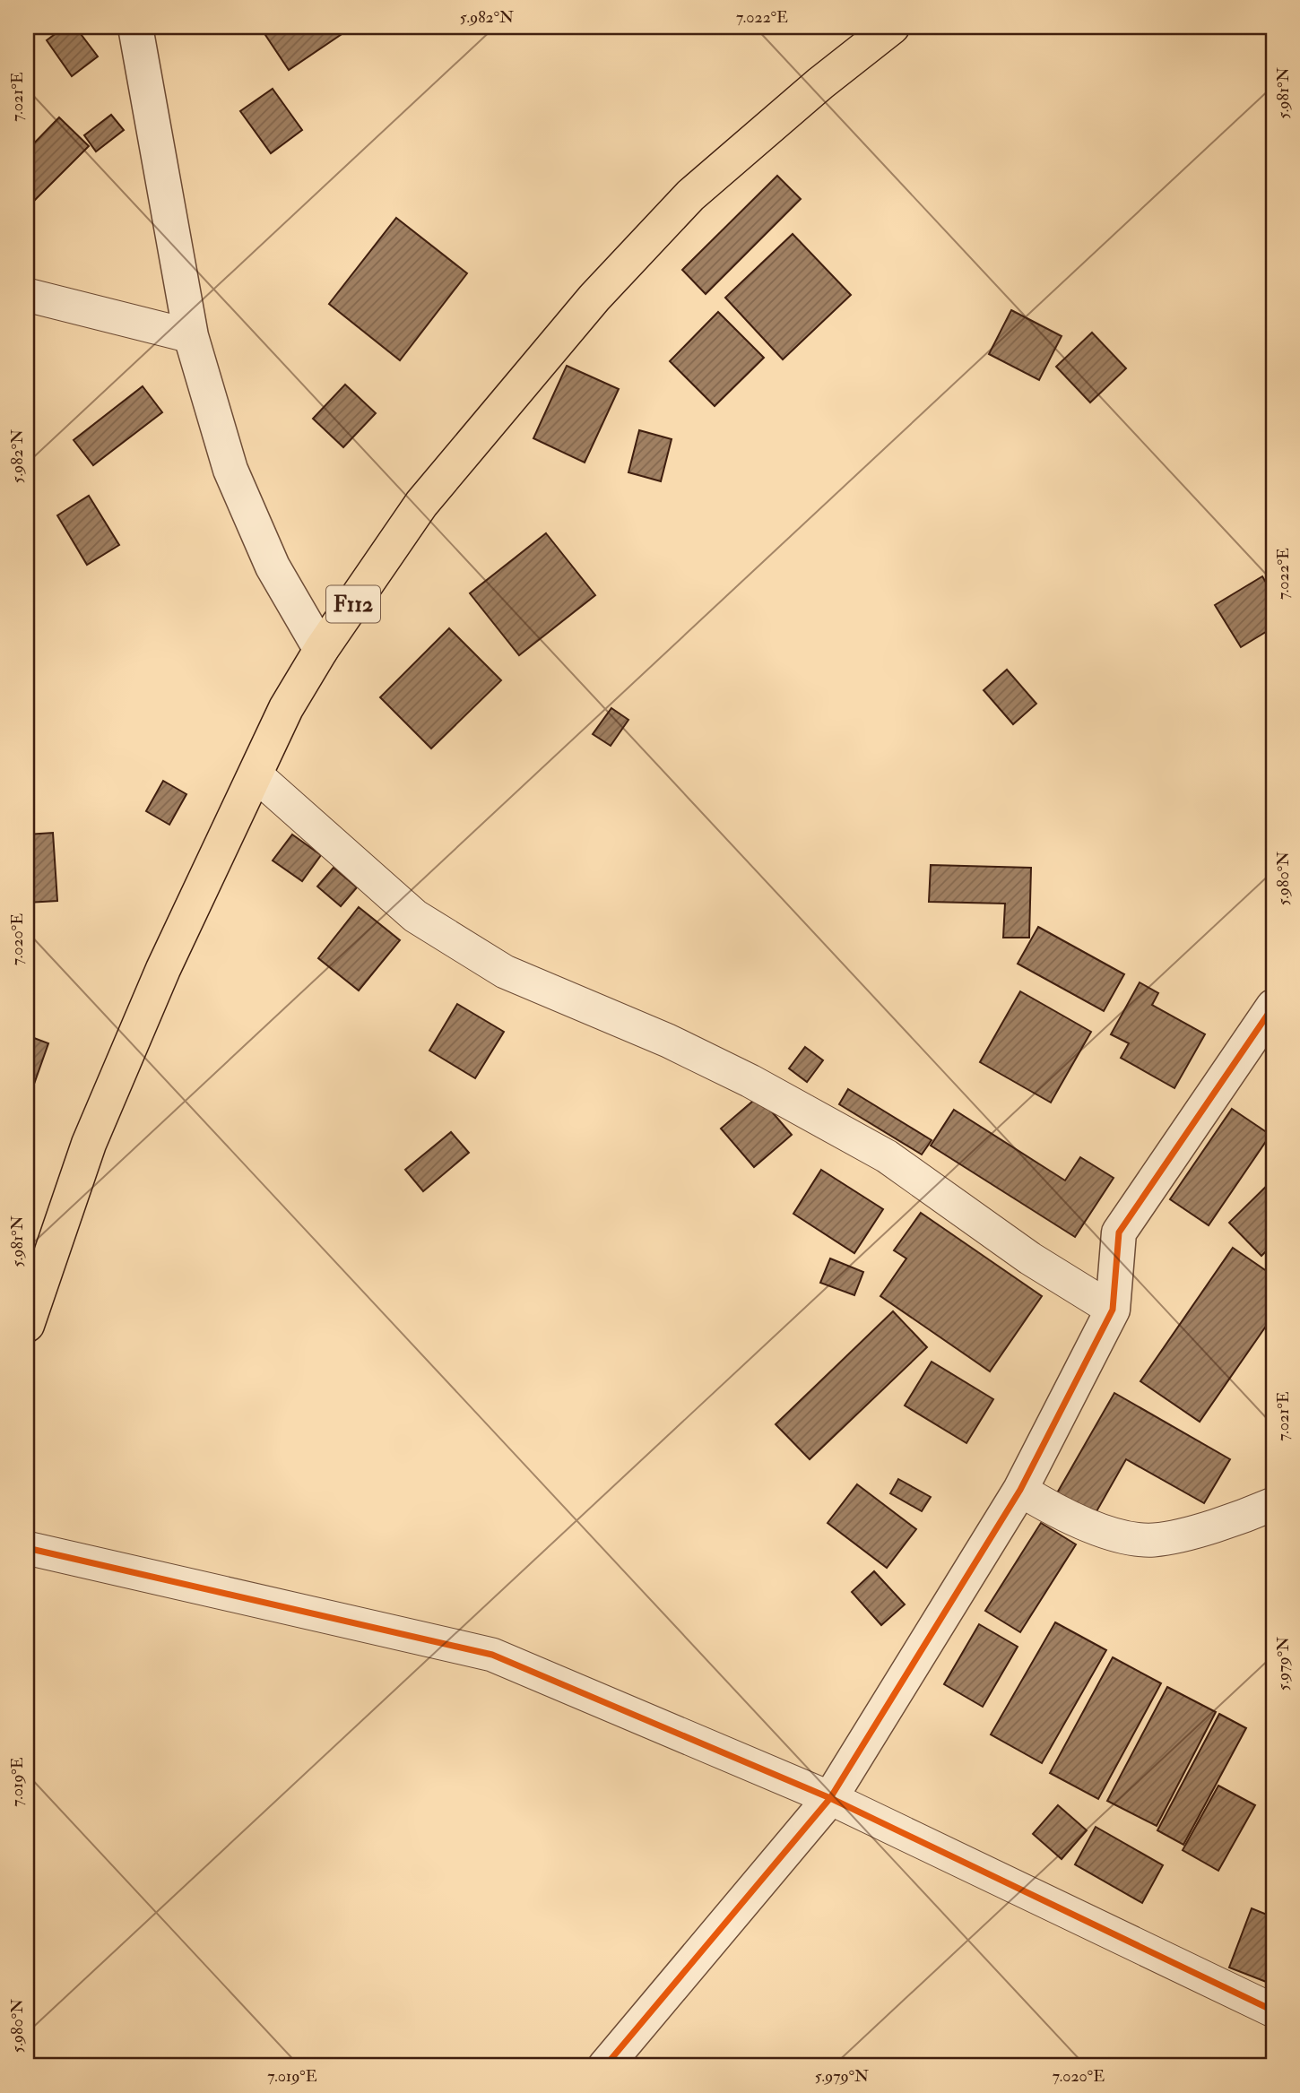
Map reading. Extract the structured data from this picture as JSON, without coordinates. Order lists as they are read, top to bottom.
{
  "streets": {
    "main road": ["F112"]
  },
  "coordinates": [
    "5.982°N",
    "7.022°E",
    "5.981°N",
    "7.021°E",
    "5.980°N",
    "7.020°E",
    "5.979°N",
    "7.019°E"
  ]
}
